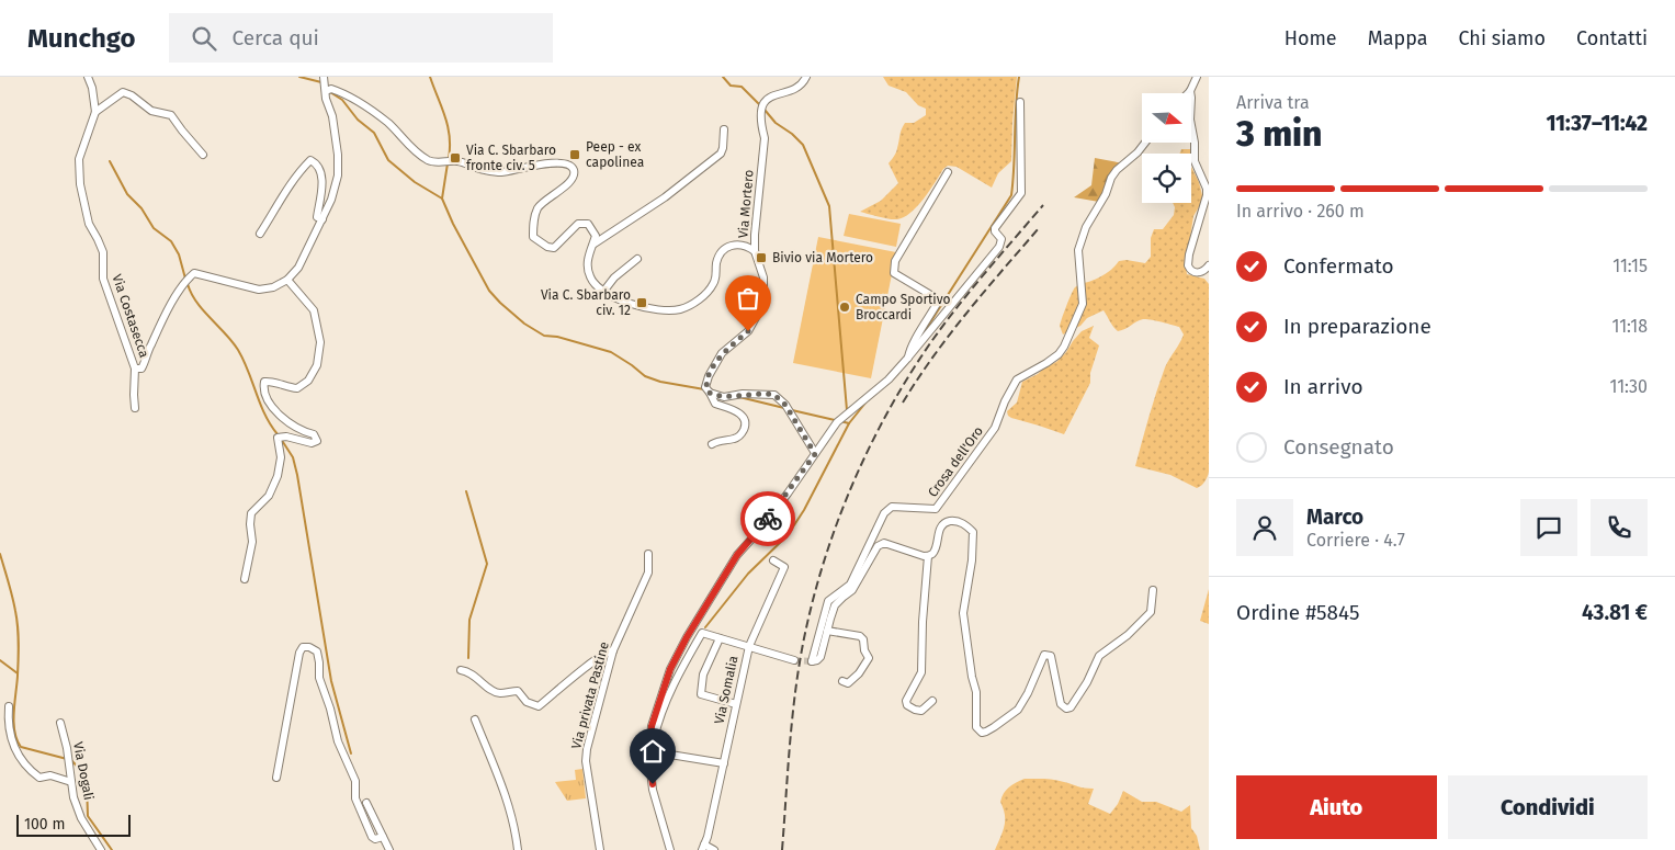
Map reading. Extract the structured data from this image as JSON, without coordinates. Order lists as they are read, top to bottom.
{
  "streets": {
    "street": [
      "Via Mortero",
      "Via Costasecca",
      "Crosa dell'Oro",
      "Via Somalia",
      "Via privata Pastine",
      "Via Dogali"
    ]
  },
  "places": {
    "transit": [
      "Peep - ex capolinea",
      "Via C. Sbarbaro fronte civ. 5",
      "Bivio via Mortero",
      "Via C. Sbarbaro civ. 12"
    ],
    "other": ["Campo Sportivo Broccardi"]
  },
  "scale_bar": "100 m",
  "north": "right",
  "page": {
    "header": "Munchgo",
    "search": "Cerca qui",
    "nav": [
      "Home",
      "Mappa",
      "Chi siamo",
      "Contatti"
    ],
    "heading": ["3 min", "Arriva tra", "11:37–11:42"],
    "panel": [
      "Marco",
      "Corriere · 4.7",
      "Ordine #5845",
      "43.81 €"
    ],
    "bar": "In arrivo · 260 m",
    "list": [
      ["Confermato", "11:15"],
      ["In preparazione", "11:18"],
      ["In arrivo", "11:30"],
      "Consegnato"
    ],
    "buttons": ["Aiuto", "Condividi"],
    "scale": "100 m"
  }
}
